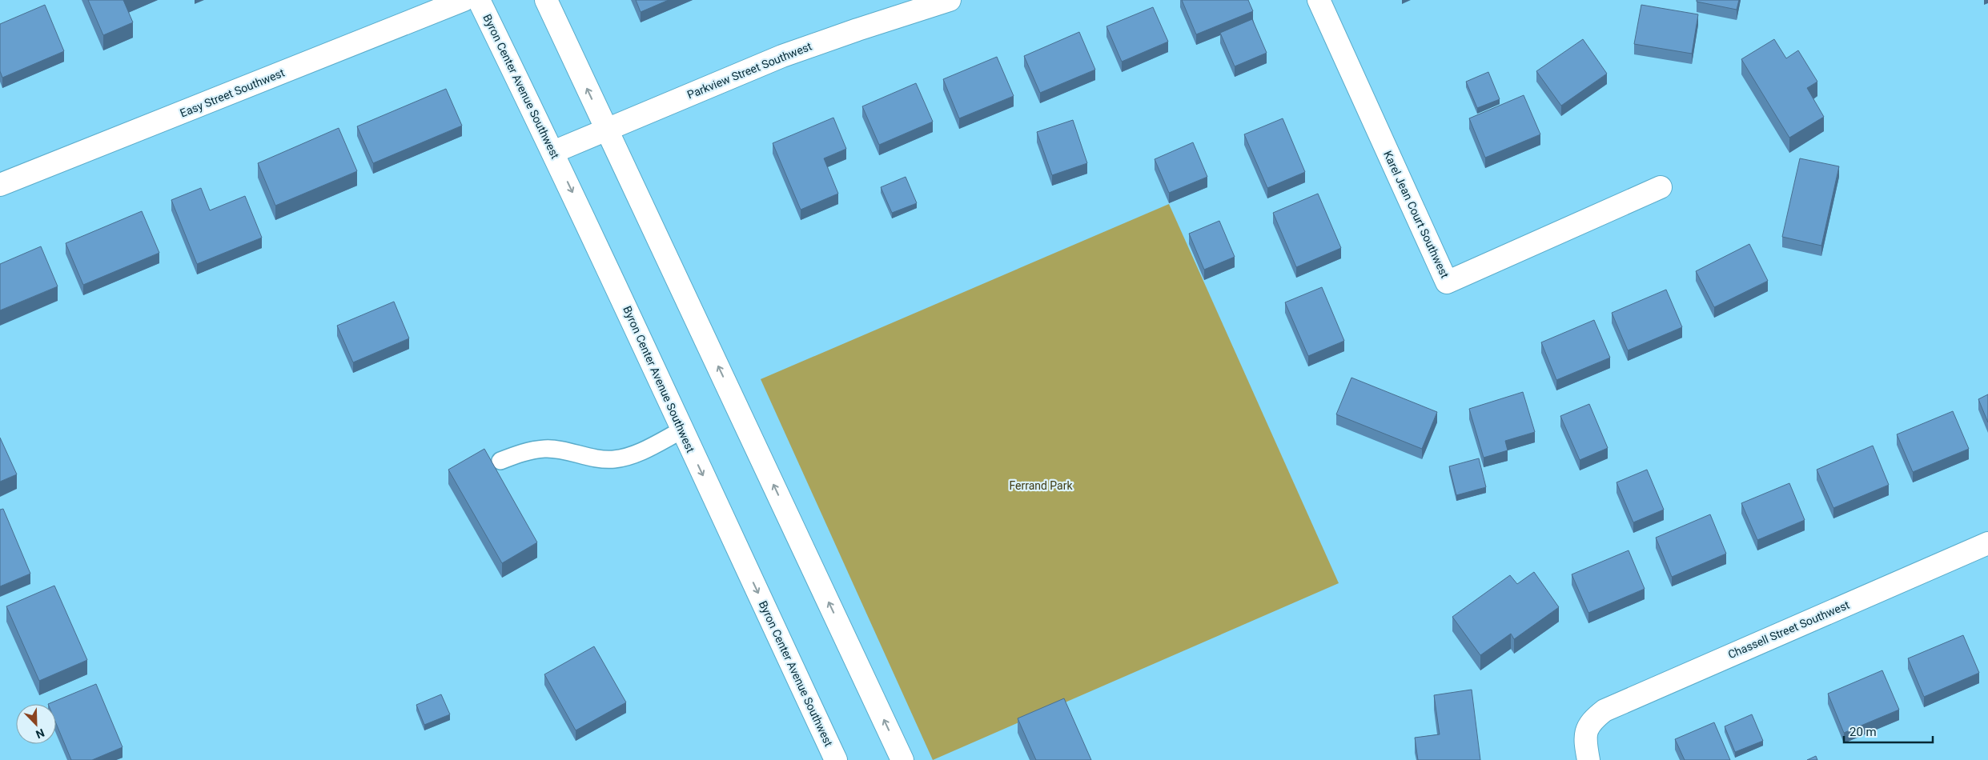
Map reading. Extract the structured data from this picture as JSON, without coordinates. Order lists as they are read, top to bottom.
{
  "streets": {
    "street": [
      "Parkview Street Southwest",
      "Byron Center Avenue Southwest",
      "Easy Street Southwest",
      "Karel Jean Court Southwest",
      "Chassell Street Southwest"
    ]
  },
  "crossings": [
    ["Parkview Street Southwest", "Byron Center Avenue Southwest"]
  ],
  "parks": ["Ferrand Park"],
  "scale_bar": "20 m",
  "north": "bottom right"
}
